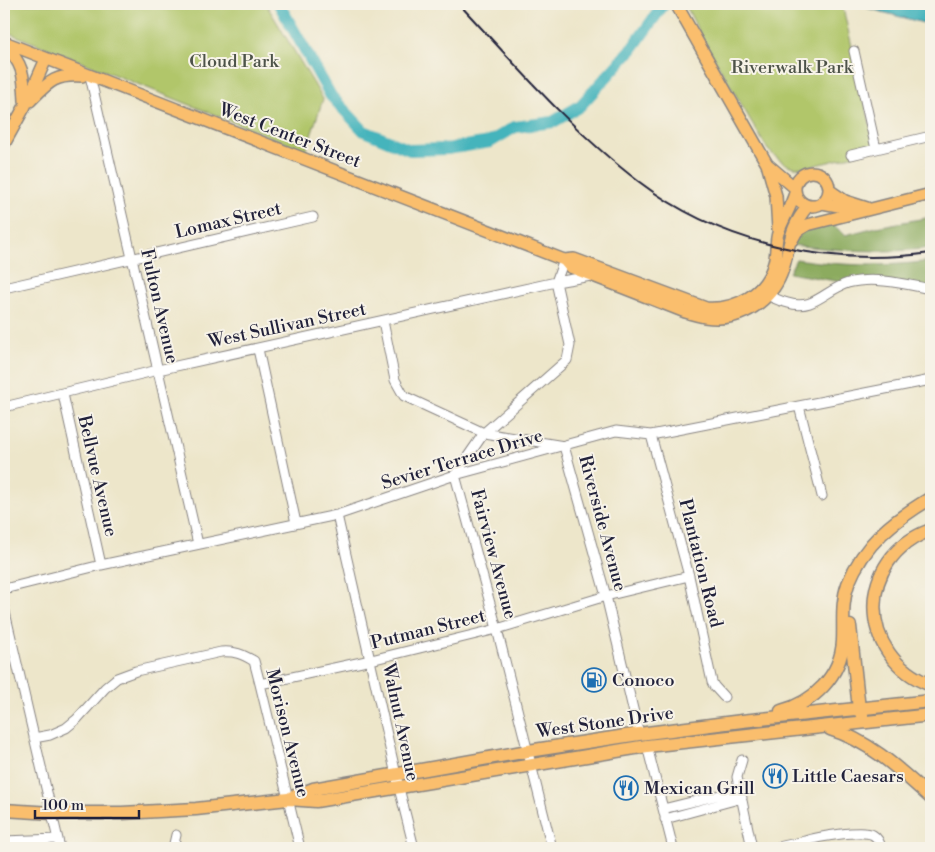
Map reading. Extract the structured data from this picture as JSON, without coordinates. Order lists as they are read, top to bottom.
{
  "streets": {
    "highway": ["West Stone Drive"],
    "main road": ["West Center Street"],
    "street": [
      "Lomax Street",
      "Fulton Avenue",
      "West Sullivan Street",
      "Sevier Terrace Drive",
      "Bellvue Avenue",
      "Riverside Avenue",
      "Fairview Avenue",
      "Plantation Road",
      "Putman Street",
      "Walnut Avenue",
      "Morison Avenue"
    ]
  },
  "crossings": [
    ["West Center Street", "Fulton Avenue"],
    ["West Center Street", "West Sullivan Street"],
    ["Lomax Street", "Fulton Avenue"],
    ["Fulton Avenue", "West Sullivan Street"],
    ["Fulton Avenue", "Sevier Terrace Drive"],
    ["West Sullivan Street", "Bellvue Avenue"],
    ["West Sullivan Street", "Riverside Avenue"],
    ["West Sullivan Street", "Fairview Avenue"],
    ["Sevier Terrace Drive", "Bellvue Avenue"],
    ["Sevier Terrace Drive", "Riverside Avenue"],
    ["Sevier Terrace Drive", "Fairview Avenue"],
    ["Sevier Terrace Drive", "Plantation Road"],
    ["Sevier Terrace Drive", "Walnut Avenue"],
    ["Riverside Avenue", "Fairview Avenue"],
    ["Riverside Avenue", "Putman Street"],
    ["Riverside Avenue", "West Stone Drive"],
    ["Fairview Avenue", "Putman Street"],
    ["Fairview Avenue", "West Stone Drive"],
    ["Plantation Road", "Putman Street"],
    ["Putman Street", "Walnut Avenue"],
    ["Putman Street", "Morison Avenue"],
    ["Walnut Avenue", "West Stone Drive"],
    ["West Stone Drive", "Morison Avenue"]
  ],
  "parks": ["Cloud Park", "Riverwalk Park"],
  "places": {
    "fuel station": ["Conoco"],
    "restaurant": ["Little Caesars", "Mexican Grill"]
  },
  "scale_bar": "100 m"
}
